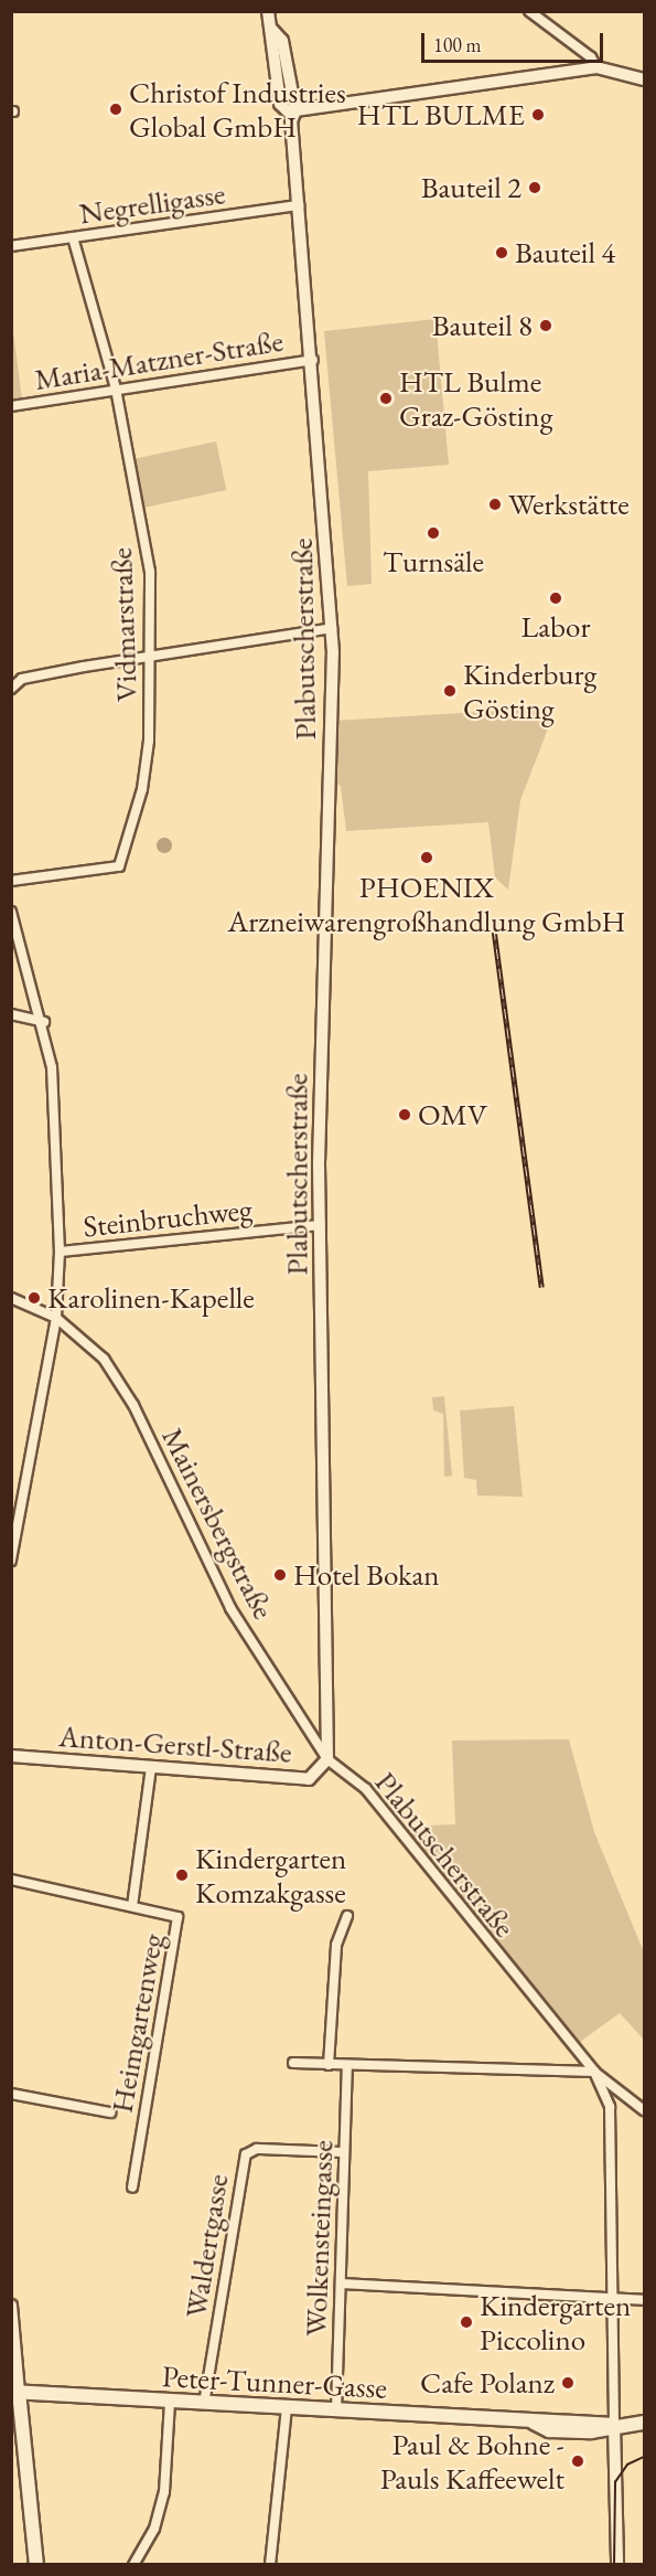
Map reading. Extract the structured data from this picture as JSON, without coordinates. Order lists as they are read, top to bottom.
{
  "streets": {
    "main road": ["Peter-Tunner-Gasse"],
    "street": [
      "Negrelligasse",
      "Maria-Matzner-Straße",
      "Vidmarstraße",
      "Plabutscherstraße",
      "Steinbruchweg",
      "Mainersbergstraße",
      "Anton-Gerstl-Straße",
      "Heimgartenweg",
      "Wolkensteingasse",
      "Waldertgasse"
    ]
  },
  "crossings": [
    ["Negrelligasse", "Vidmarstraße"],
    ["Negrelligasse", "Plabutscherstraße"],
    ["Maria-Matzner-Straße", "Vidmarstraße"],
    ["Maria-Matzner-Straße", "Plabutscherstraße"],
    ["Plabutscherstraße", "Steinbruchweg"],
    ["Plabutscherstraße", "Mainersbergstraße"],
    ["Plabutscherstraße", "Anton-Gerstl-Straße"],
    ["Mainersbergstraße", "Anton-Gerstl-Straße"],
    ["Wolkensteingasse", "Waldertgasse"],
    ["Wolkensteingasse", "Peter-Tunner-Gasse"],
    ["Waldertgasse", "Peter-Tunner-Gasse"]
  ],
  "places": [
    "Christof Industries Global GmbH",
    "HTL BULME",
    "Bauteil 2",
    "Bauteil 4",
    "Bauteil 8",
    "HTL Bulme Graz-Gösting",
    "Werkstätte",
    "Turnsäle",
    "Labor",
    "Kinderburg Gösting",
    "PHOENIX Arzneiwarengroßhandlung GmbH",
    "OMV",
    "Karolinen-Kapelle",
    "Hotel Bokan",
    "Kindergarten Komzakgasse",
    "Kindergarten Piccolino",
    "Cafe Polanz",
    "Paul & Bohne - Pauls Kaffeewelt"
  ],
  "scale_bar": "100 m"
}
